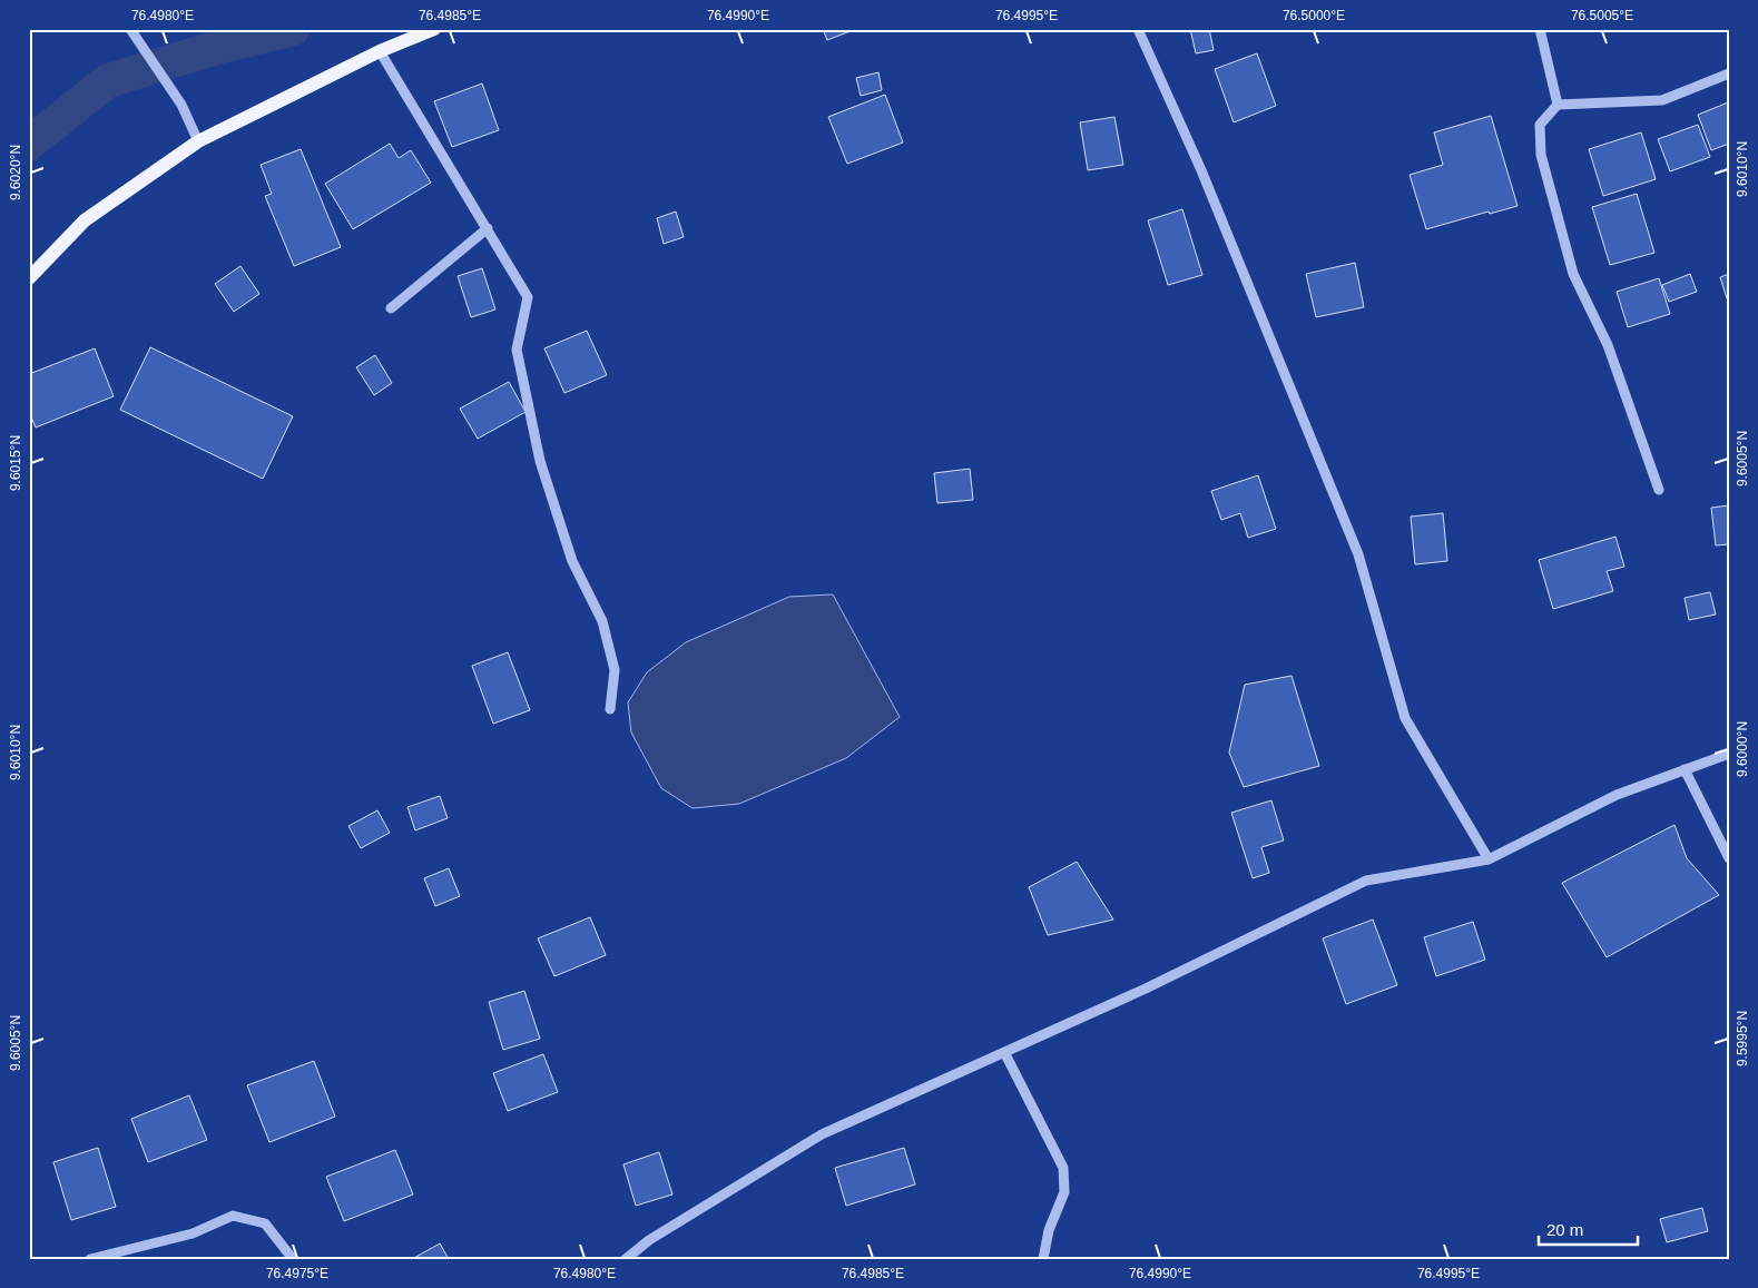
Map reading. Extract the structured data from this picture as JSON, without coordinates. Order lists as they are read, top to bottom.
{
  "scale_bar": "20 m",
  "coordinates": [
    "76.4980°E",
    "76.4985°E",
    "76.4990°E",
    "76.4995°E",
    "76.5000°E",
    "76.5005°E",
    "9.6010°N",
    "9.6020°N",
    "9.6005°N",
    "9.6015°N",
    "9.6000°N",
    "9.5995°N",
    "76.4975°E"
  ]
}
